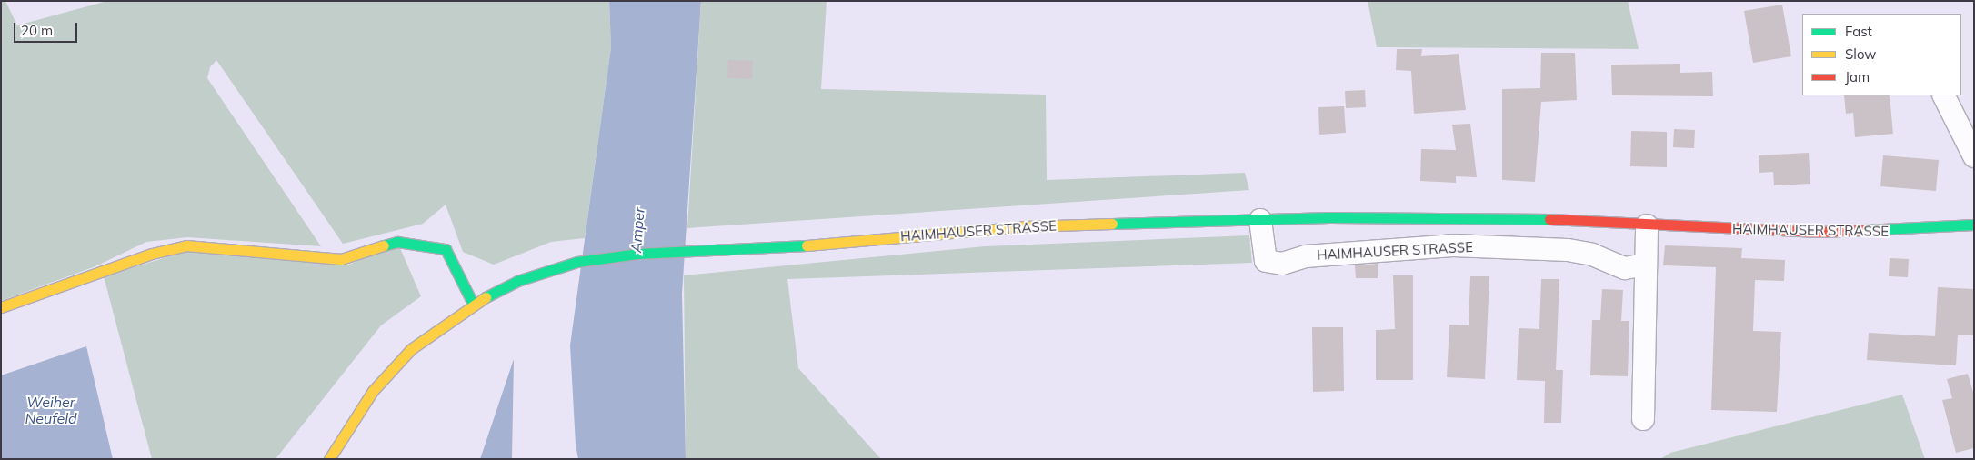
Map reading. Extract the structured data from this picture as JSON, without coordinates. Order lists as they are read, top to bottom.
{
  "streets": {
    "main road": ["HAIMHAUSER STRASSE"]
  },
  "water": ["Amper", "Weiher Neufeld"],
  "legend": ["Fast", "Slow", "Jam"],
  "scale_bar": "20 m"
}
